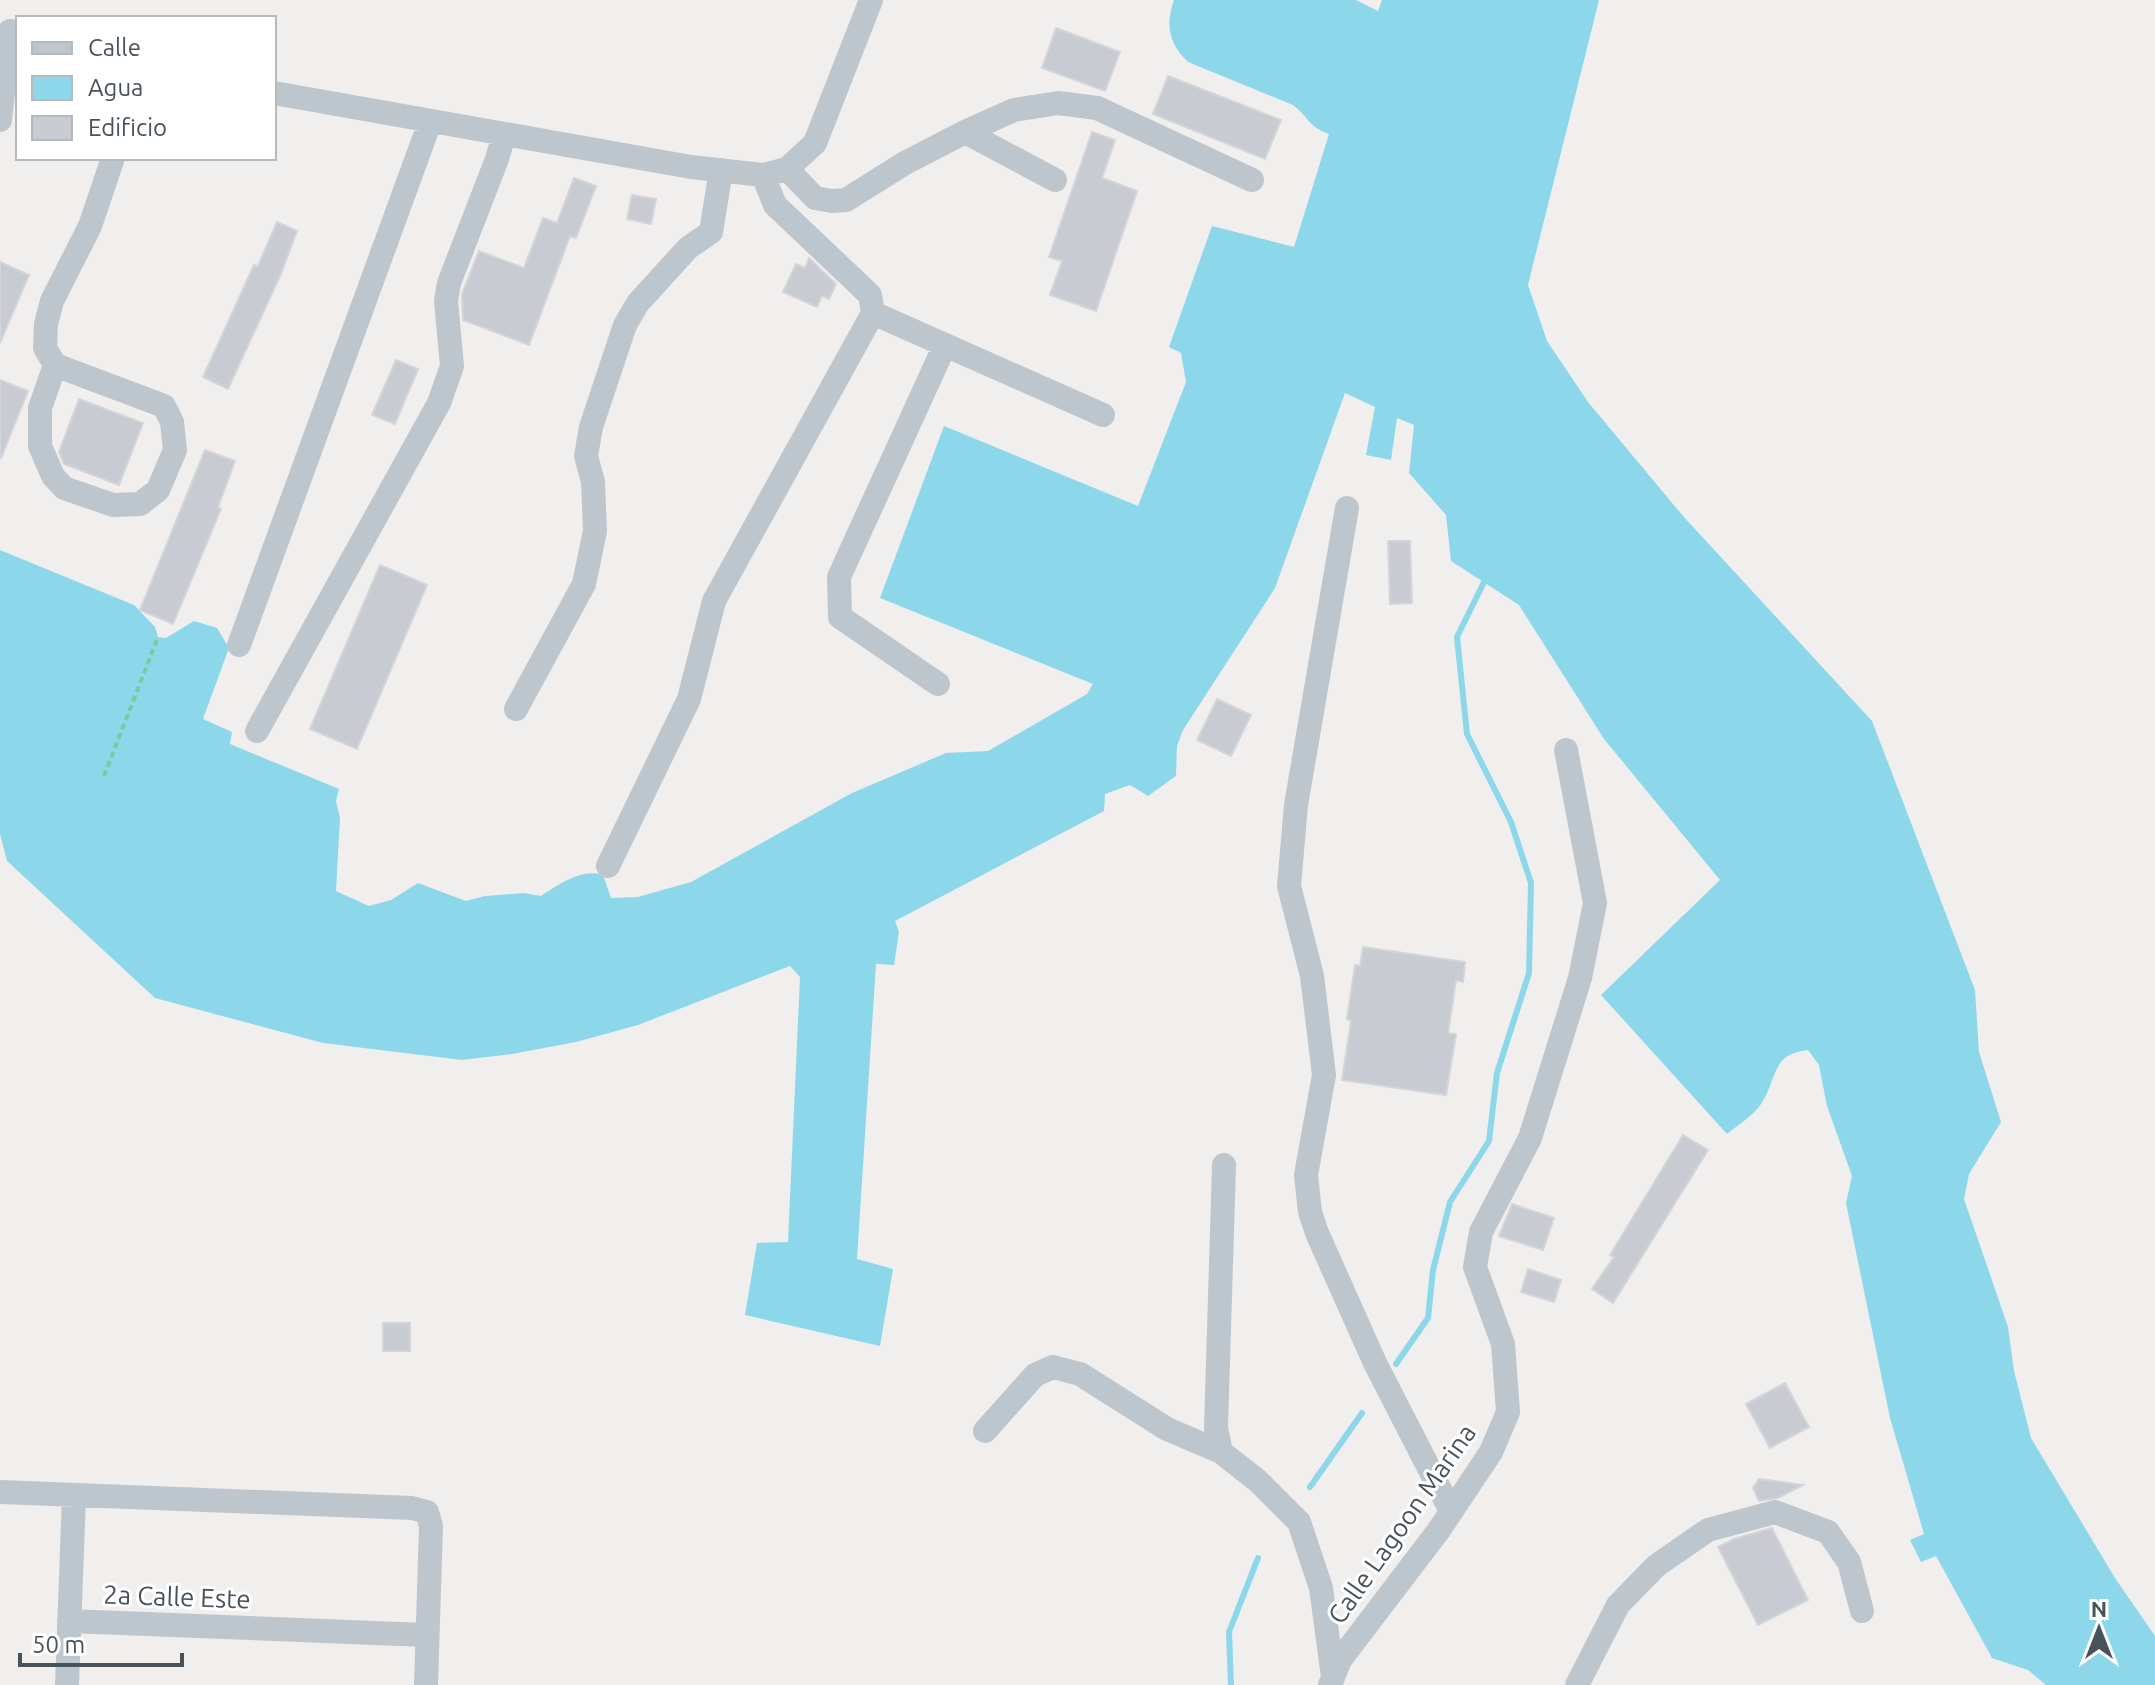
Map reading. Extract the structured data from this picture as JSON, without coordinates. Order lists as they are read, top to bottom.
{
  "streets": {
    "street": ["Calle Lagoon Marina", "2a Calle Este"]
  },
  "legend": ["Calle", "Agua", "Edificio"],
  "scale_bar": "50 m",
  "north": "top"
}
